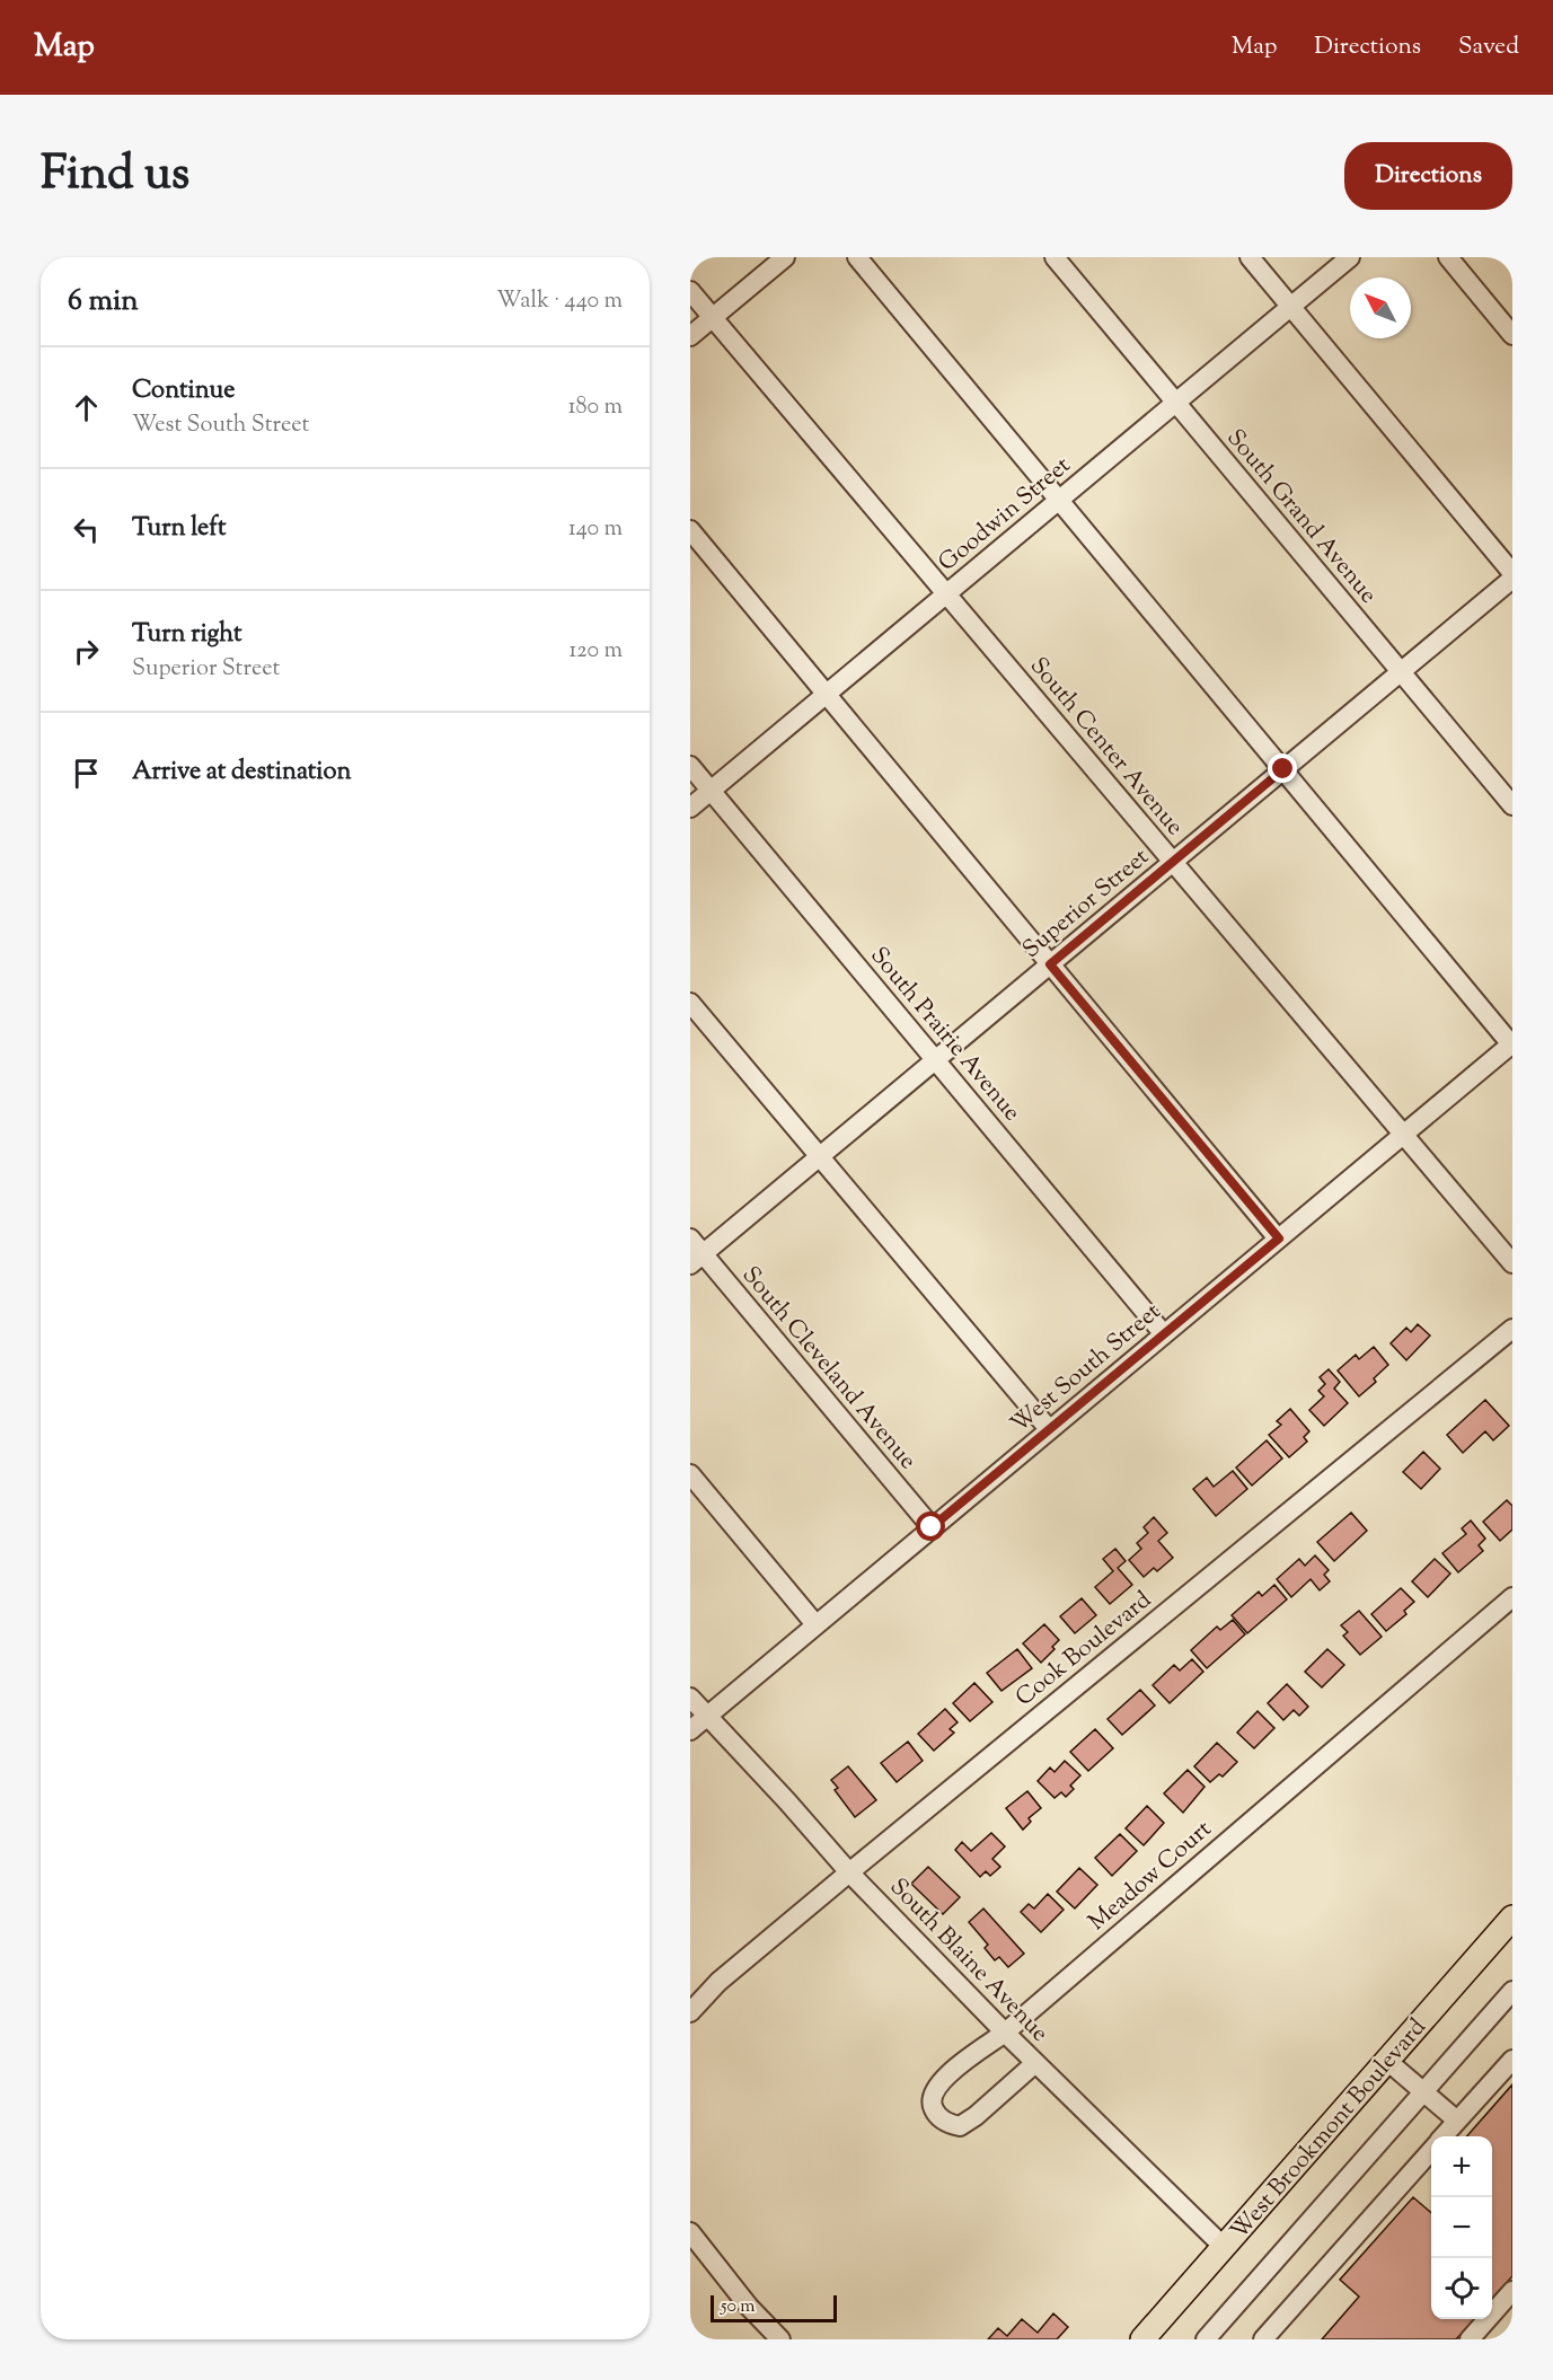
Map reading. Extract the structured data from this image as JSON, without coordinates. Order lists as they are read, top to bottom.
{
  "streets": {
    "main road": ["West Brookmont Boulevard"],
    "street": [
      "Goodwin Street",
      "South Grand Avenue",
      "South Center Avenue",
      "Superior Street",
      "South Prairie Avenue",
      "South Cleveland Avenue",
      "West South Street",
      "Cook Boulevard",
      "Meadow Court",
      "South Blaine Avenue"
    ]
  },
  "crossings": [
    ["Goodwin Street", "South Grand Avenue"],
    ["Goodwin Street", "South Center Avenue"],
    ["Goodwin Street", "South Prairie Avenue"],
    ["South Grand Avenue", "Superior Street"],
    ["South Center Avenue", "Superior Street"],
    ["South Center Avenue", "West South Street"],
    ["Superior Street", "South Prairie Avenue"],
    ["Superior Street", "South Cleveland Avenue"],
    ["South Prairie Avenue", "West South Street"],
    ["South Cleveland Avenue", "West South Street"],
    ["West South Street", "South Blaine Avenue"],
    ["Cook Boulevard", "South Blaine Avenue"],
    ["Meadow Court", "South Blaine Avenue"],
    ["South Blaine Avenue", "West Brookmont Boulevard"]
  ],
  "scale_bar": "50 m",
  "north": "top left",
  "page": {
    "header": "Map",
    "nav": ["Map", "Directions", "Saved"],
    "title": "Find us",
    "buttons": "Directions",
    "heading": ["6 min", "Walk · 440 m"],
    "list": [
      ["Continue", "West South Street", "180 m"],
      ["Turn left", "140 m"],
      ["Turn right", "Superior Street", "120 m"],
      "Arrive at destination"
    ],
    "map_buttons": ["+", "−"],
    "scale": "50 m"
  }
}
